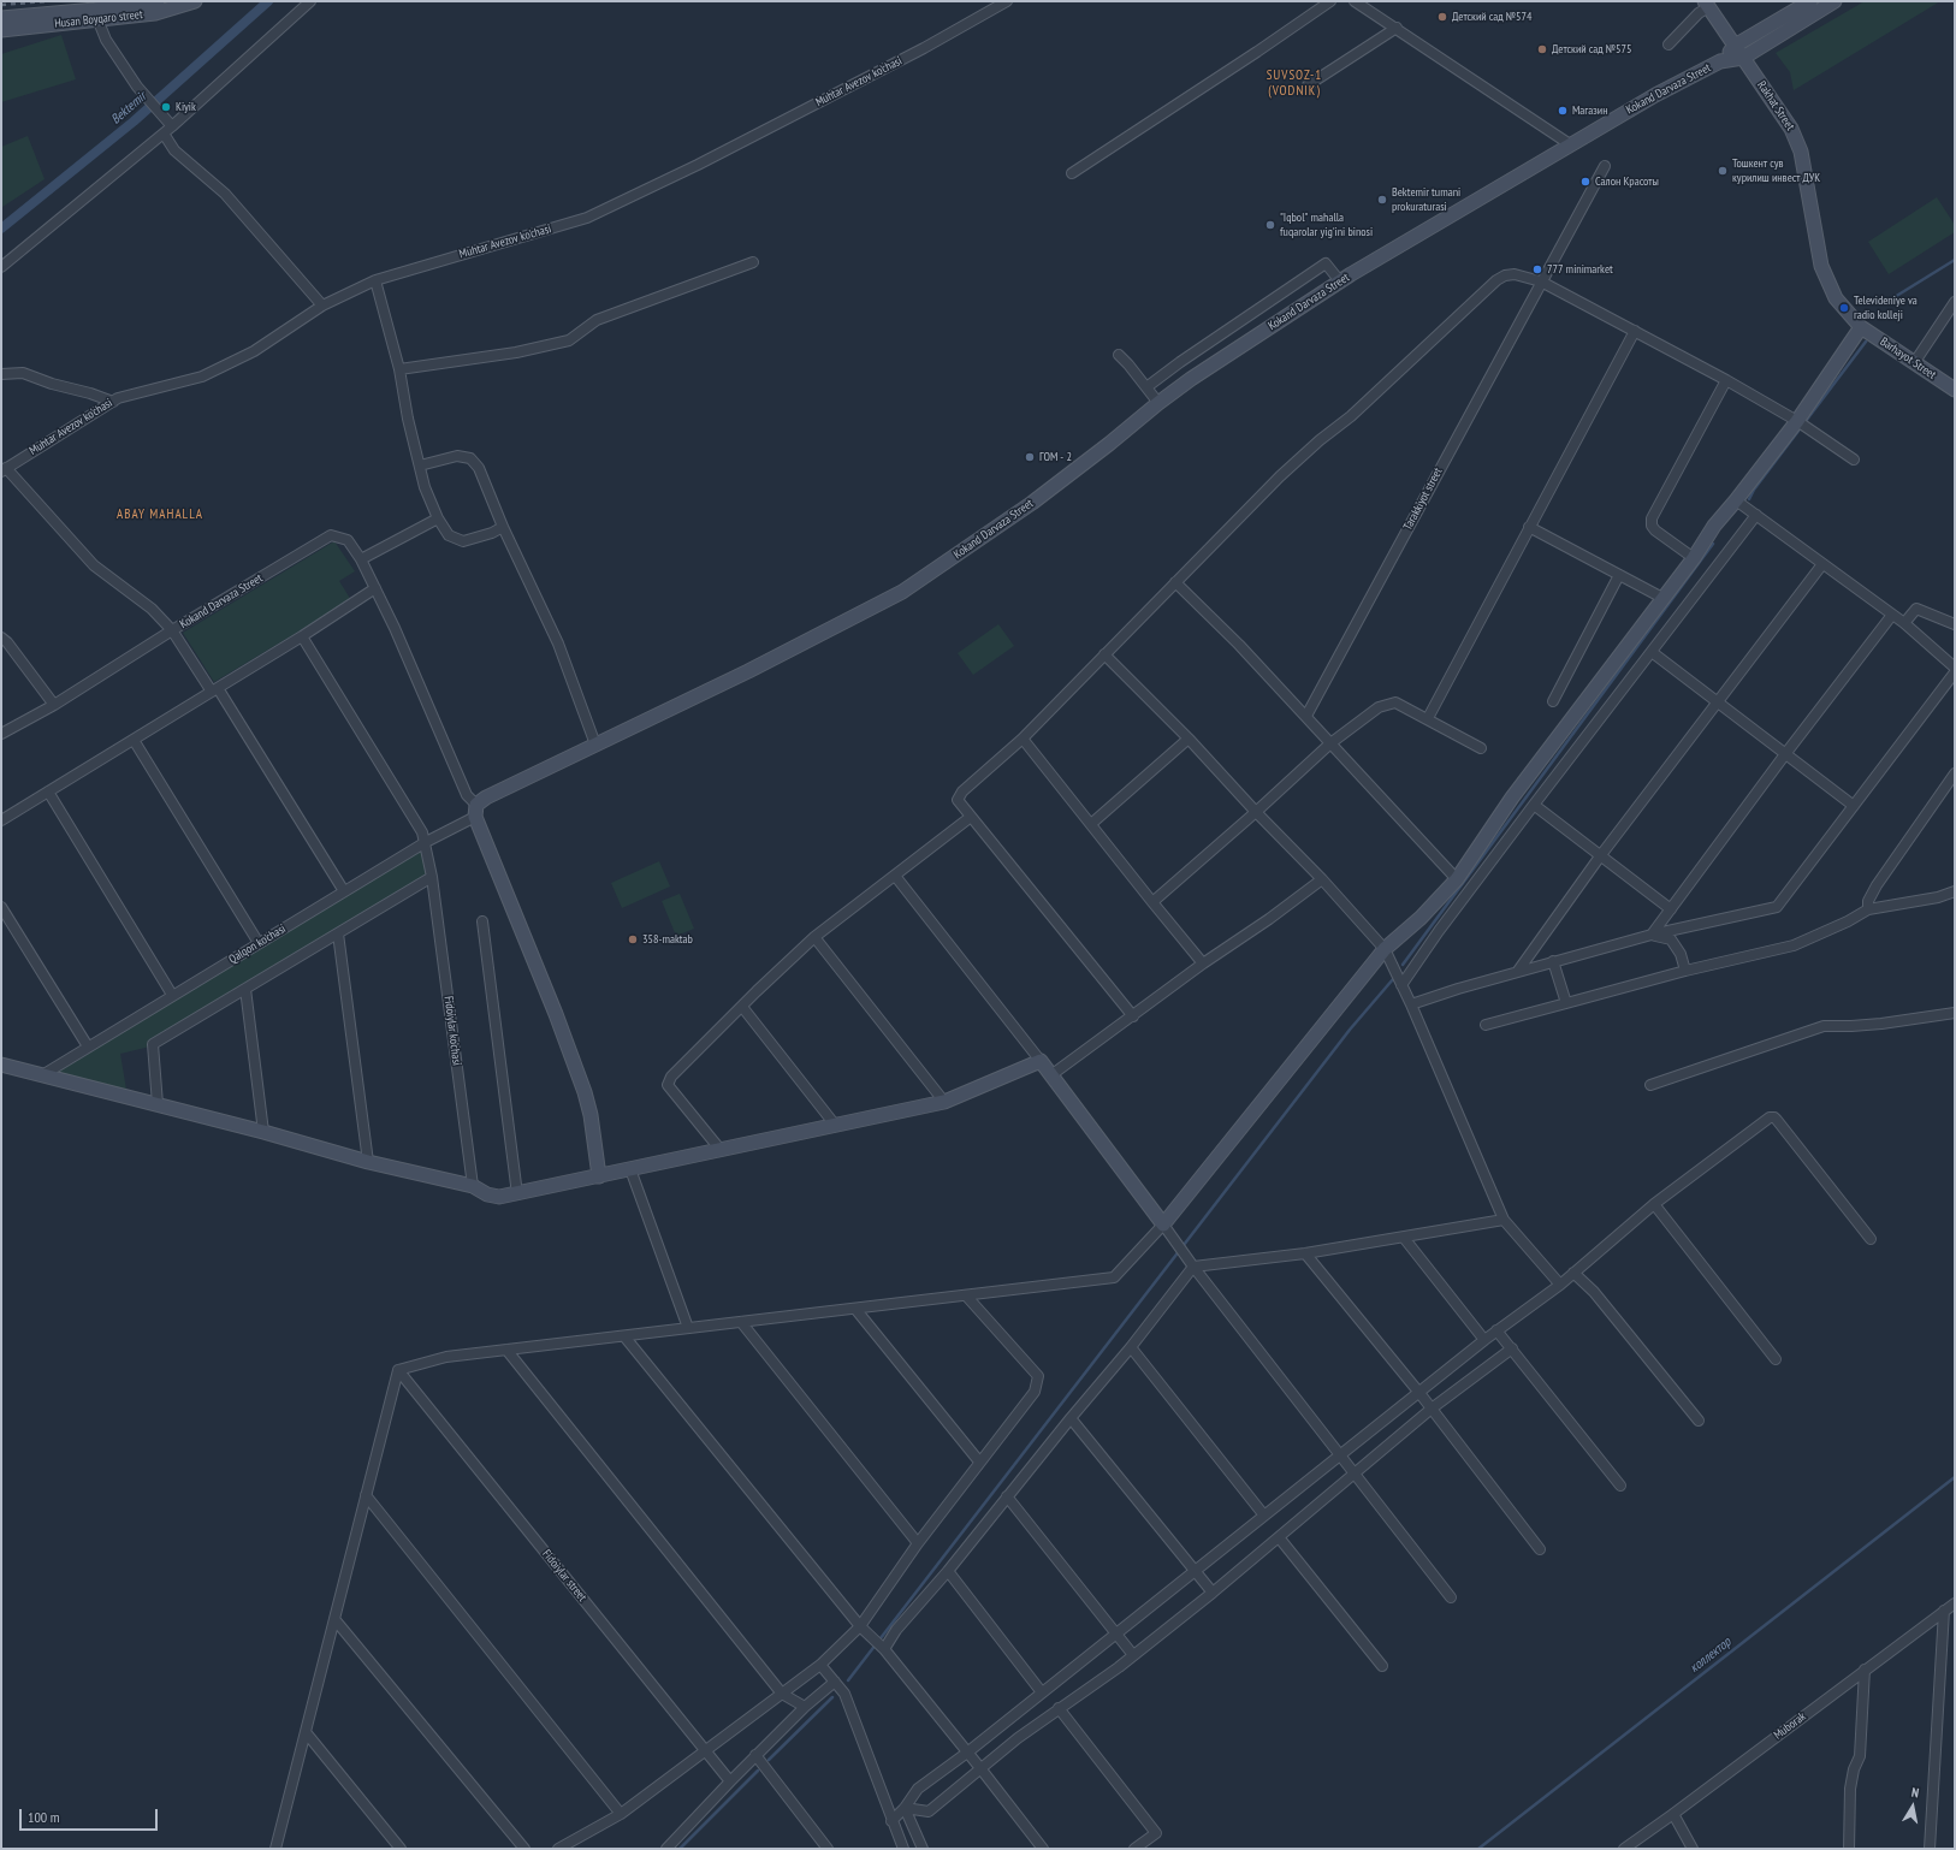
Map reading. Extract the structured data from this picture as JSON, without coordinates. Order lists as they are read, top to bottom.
{
  "streets": {
    "street": [
      "Husan Boyqaro street",
      "Muhtar Avezov ko'chasi",
      "Kokand Darvaza Street",
      "Rakhat Street",
      "Barhayot Street",
      "Tarakkiyot street",
      "Qalqon ko'chasi",
      "Fidoiylar ko'chasi",
      "Fidoiylar street",
      "Muborak"
    ]
  },
  "crossings": [
    ["Kokand Darvaza Street", "Rakhat Street"],
    ["Kokand Darvaza Street", "Qalqon ko'chasi"],
    ["Rakhat Street", "Barhayot Street"],
    ["Qalqon ko'chasi", "Fidoiylar ko'chasi"]
  ],
  "districts": ["SUVSOZ-1 (VODNIK)", "ABAY MAHALLA"],
  "water": ["Bektemir", "коллектор"],
  "places": [
    "Детский сад №574",
    "Детский сад №575",
    "Kiyik",
    "Магазин",
    "Тошкент сув курилиш инвест ДУК",
    "Салон Красоты",
    "Bektemir tumani prokuraturasi",
    "\"Iqbol\" mahalla fuqarolar yig'ini binosi",
    "777 minimarket",
    "Televideniye va radio kolleji",
    "ГОМ - 2",
    "358-maktab"
  ],
  "scale_bar": "100 m",
  "north": "top"
}
